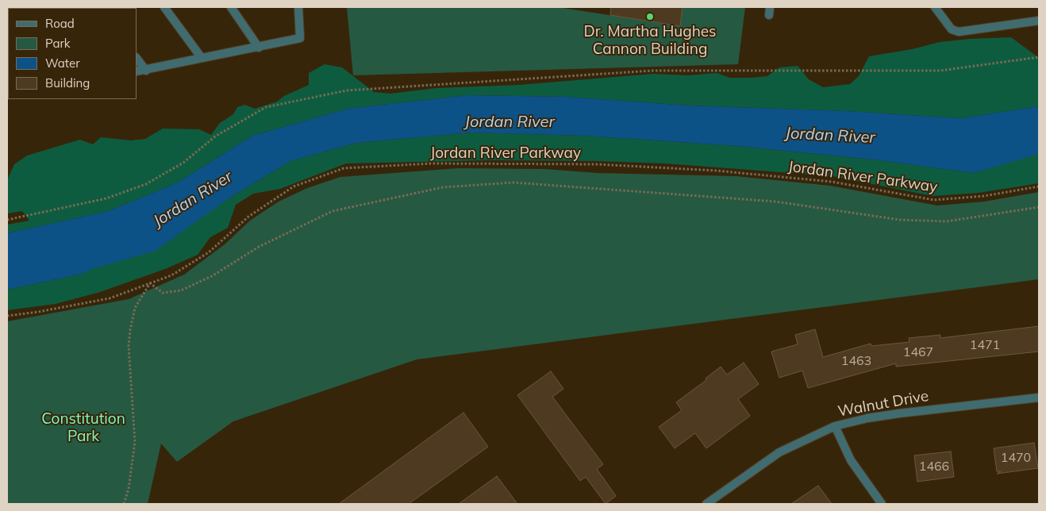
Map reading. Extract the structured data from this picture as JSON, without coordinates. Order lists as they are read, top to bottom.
{
  "streets": {
    "street": ["Walnut Drive"],
    "path": ["Jordan River Parkway"]
  },
  "water": ["Jordan River"],
  "parks": ["Constitution Park"],
  "places": ["Dr. Martha Hughes Cannon Building"],
  "house_numbers": [
    "1471",
    "1467",
    "1463",
    "1470",
    "1466"
  ],
  "legend": [
    "Road",
    "Park",
    "Water",
    "Building"
  ]
}
